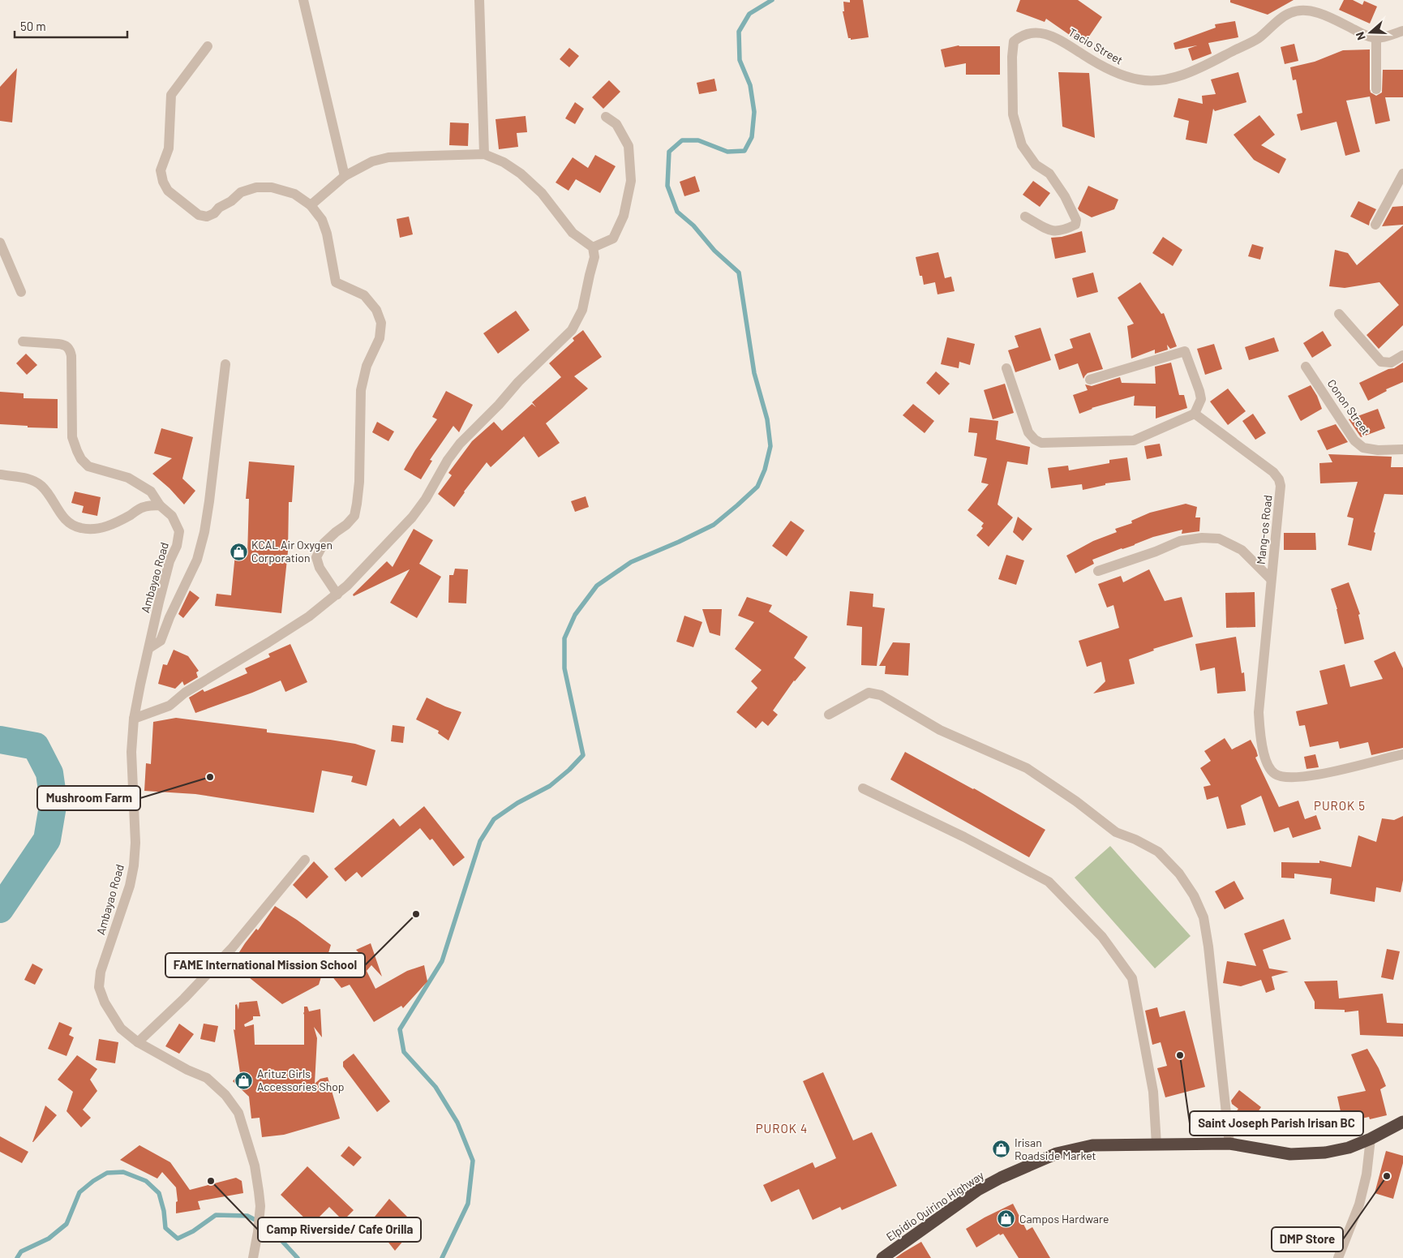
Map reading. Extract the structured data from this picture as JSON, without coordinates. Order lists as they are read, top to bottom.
{
  "streets": {
    "highway": ["Elpidio Quirino Highway"],
    "street": [
      "Tacio Street",
      "Conon Street",
      "Mang-os Road",
      "Ambayao Road"
    ]
  },
  "districts": ["PUROK 5", "PUROK 4"],
  "places": {
    "shop": [
      "KCAL Air Oxygen Corporation",
      "Arituz Girls Accessories Shop",
      "Irisan Roadside Market",
      "Campos Hardware"
    ],
    "other": [
      "Mushroom Farm",
      "FAME International Mission School",
      "Saint Joseph Parish Irisan BC",
      "DMP Store",
      "Camp Riverside/ Cafe Orilla"
    ]
  },
  "scale_bar": "50 m",
  "north": "left"
}
